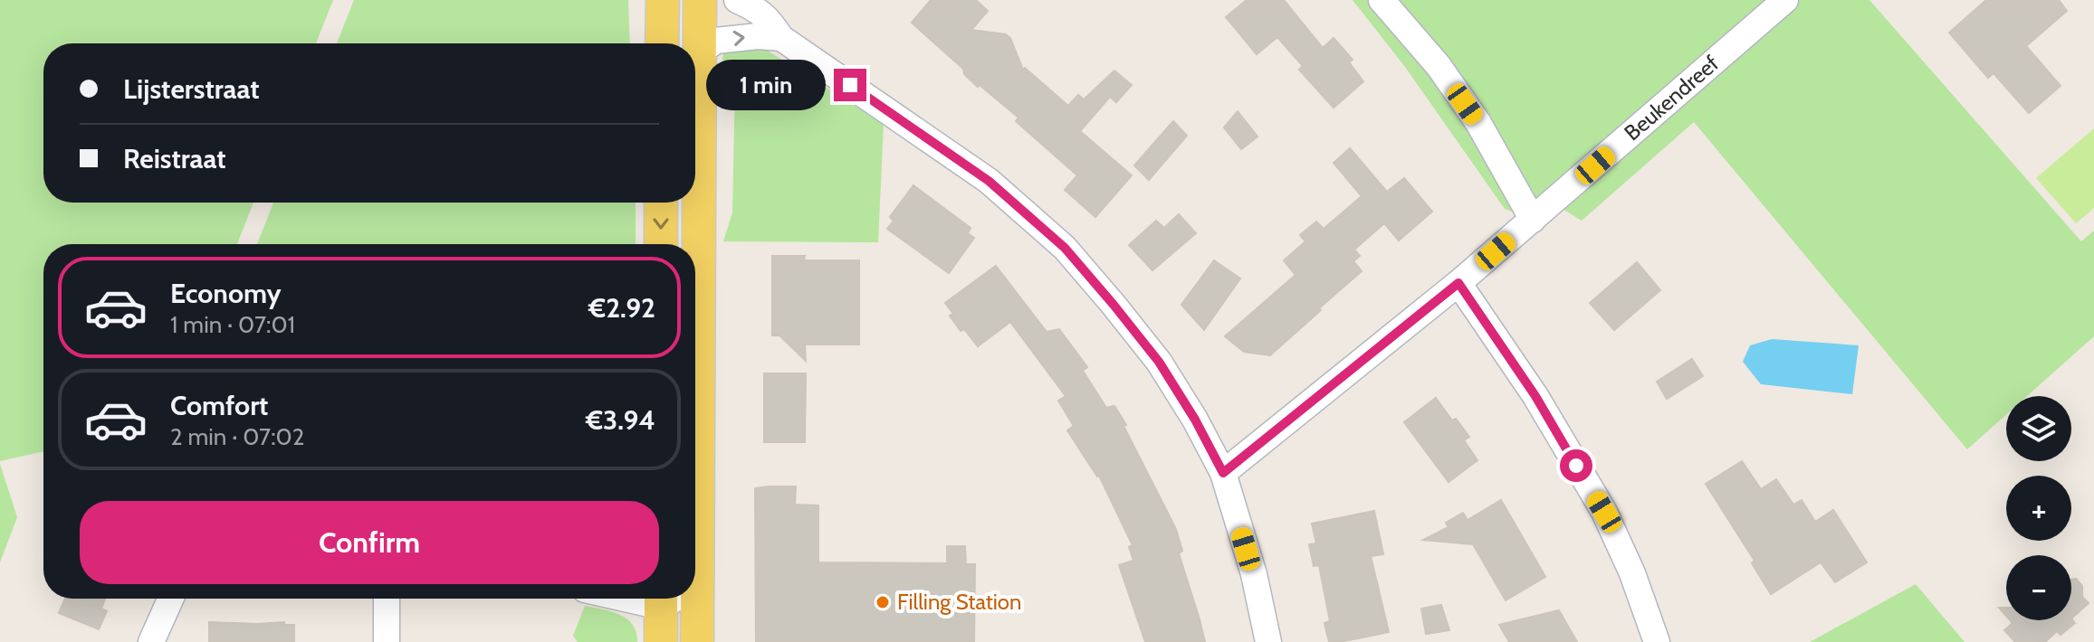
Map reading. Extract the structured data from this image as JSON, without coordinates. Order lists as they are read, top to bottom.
{
  "streets": {
    "street": ["Beukendreef"]
  },
  "places": ["Filling Station"],
  "page": {
    "banner": ["Lijsterstraat", "Reistraat"],
    "bubble": "1 min",
    "list": [
      {
        "name": "Economy",
        "note": "1 min · 07:01",
        "value": "€2.92"
      },
      {
        "name": "Comfort",
        "note": "2 min · 07:02",
        "value": "€3.94"
      }
    ],
    "map_buttons": ["+", "−"],
    "buttons": "Confirm"
  }
}
